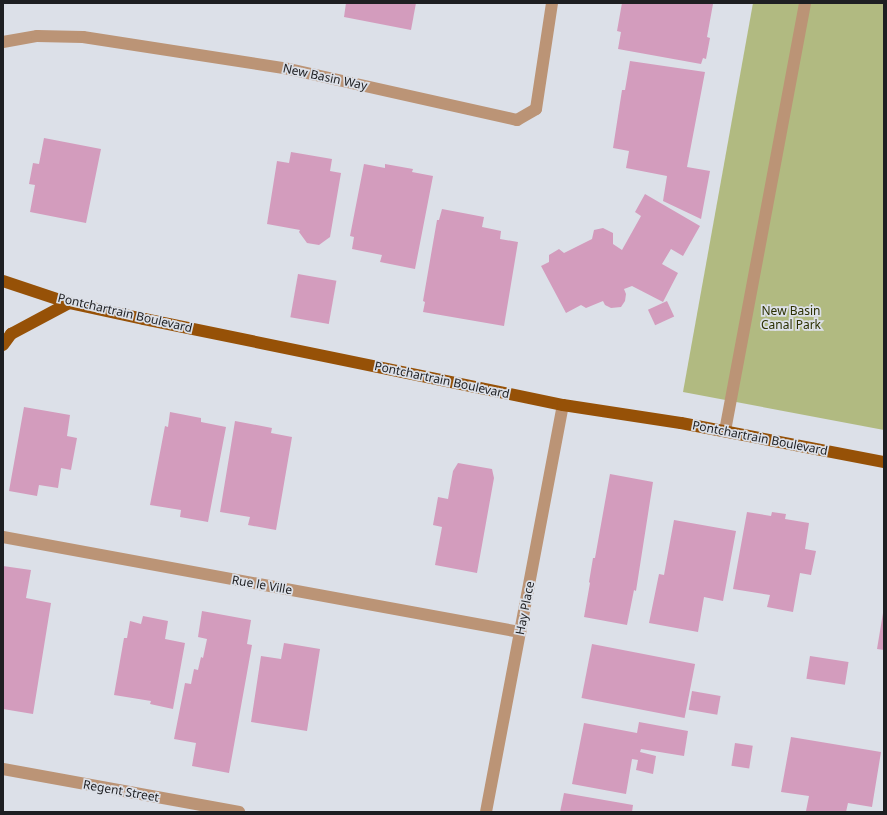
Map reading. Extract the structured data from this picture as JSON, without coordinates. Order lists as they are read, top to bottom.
{
  "streets": {
    "main road": ["Pontchartrain Boulevard"],
    "street": [
      "New Basin Way",
      "Rue le Ville",
      "Hay Place",
      "Regent Street"
    ]
  },
  "crossings": [
    ["Pontchartrain Boulevard", "Hay Place"],
    ["Rue le Ville", "Hay Place"]
  ],
  "parks": ["New Basin Canal Park"]
}
